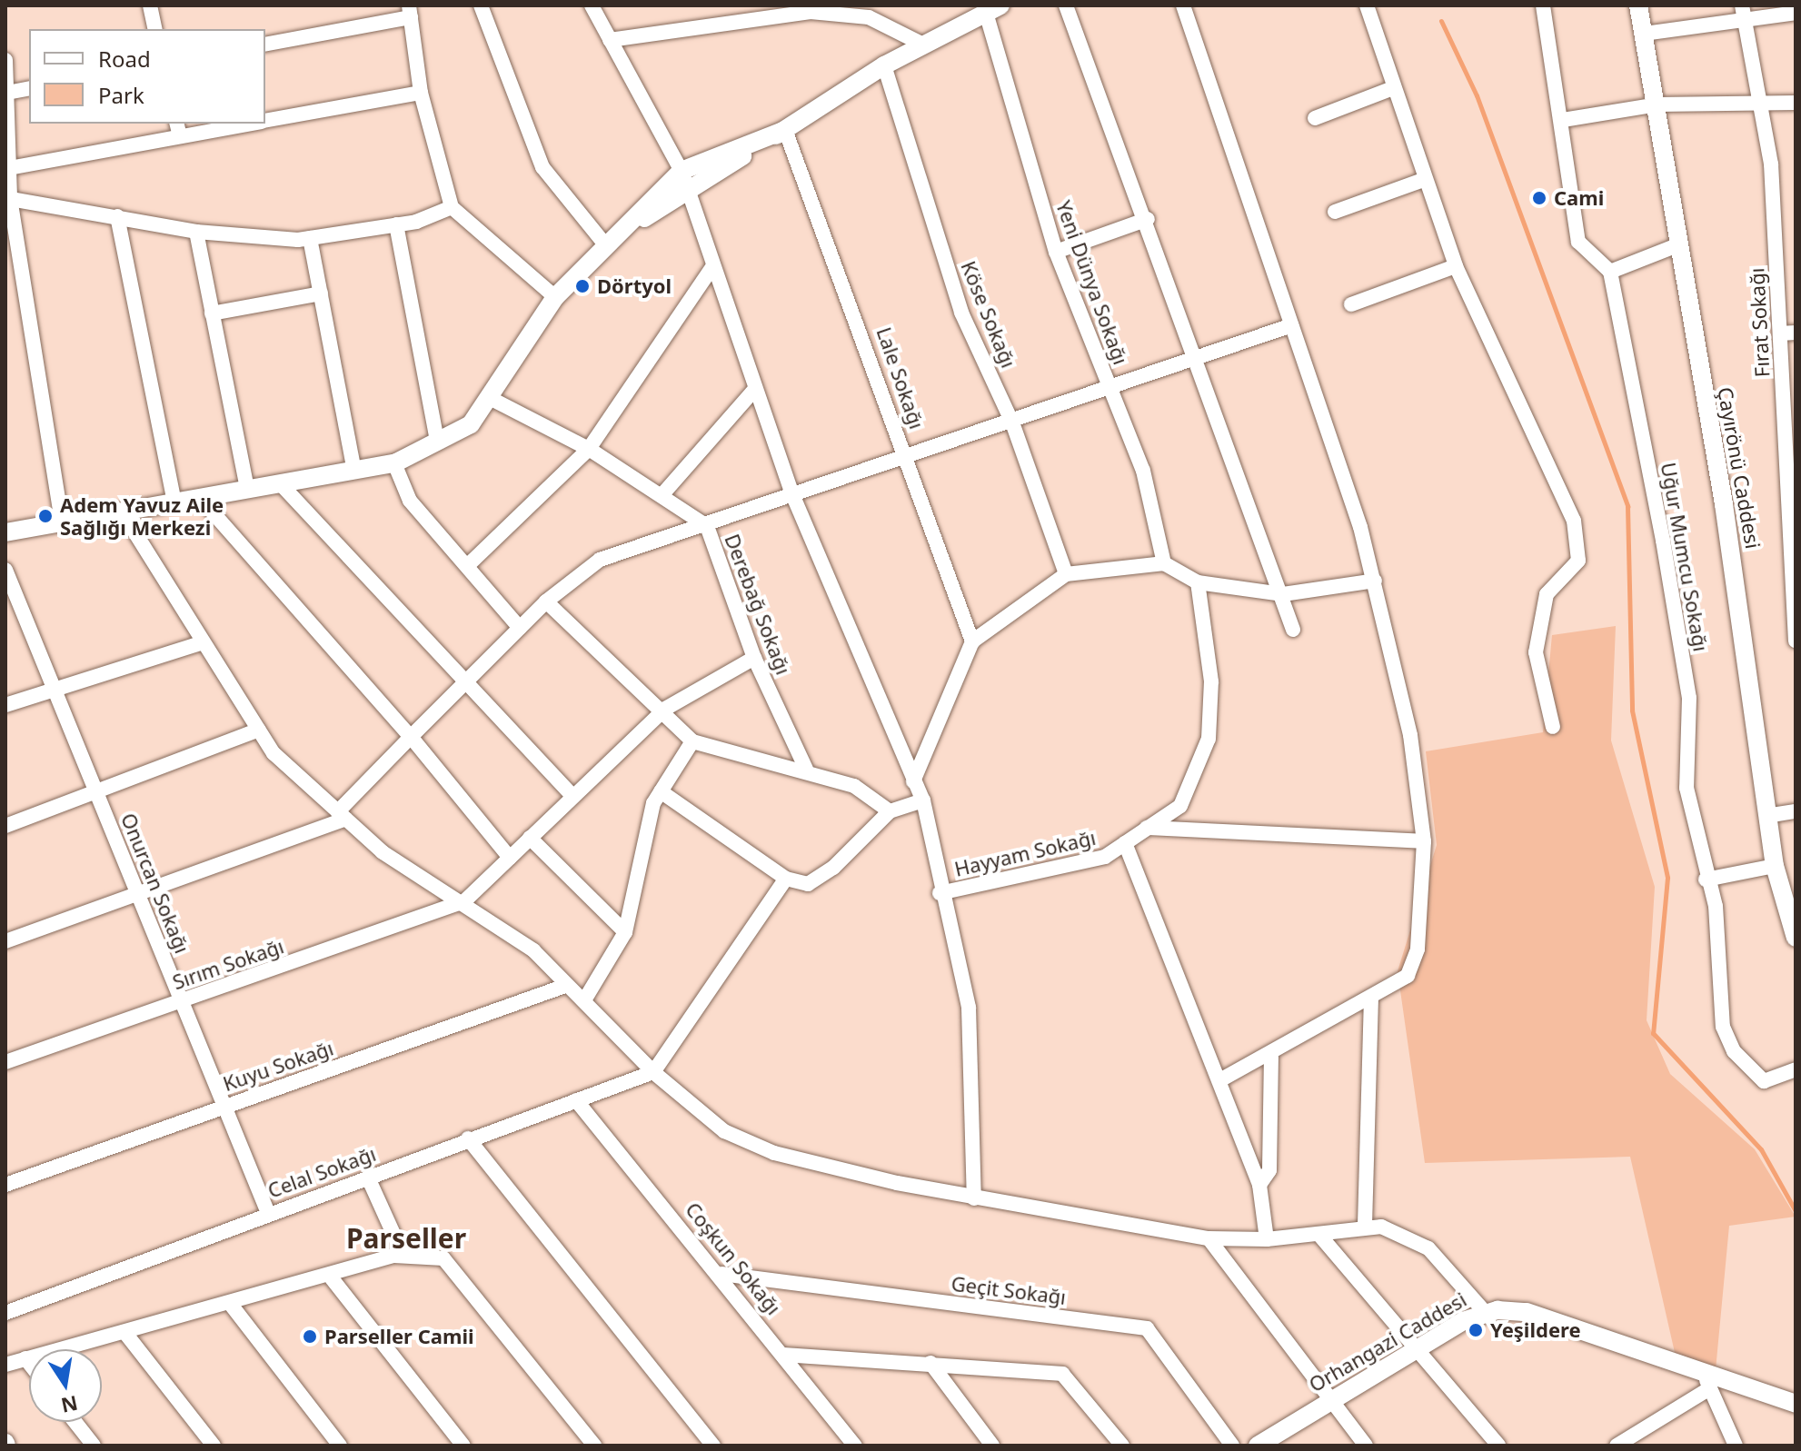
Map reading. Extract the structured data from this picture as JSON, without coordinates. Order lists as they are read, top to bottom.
{
  "streets": {
    "street": [
      "Yeni Dünya Sokağı",
      "Köse Sokağı",
      "Fırat Sokağı",
      "Lale Sokağı",
      "Çayırönü Caddesi",
      "Uğur Mumcu Sokağı",
      "Derebağ Sokağı",
      "Hayyam Sokağı",
      "Onurcan Sokağı",
      "Sırım Sokağı",
      "Kuyu Sokağı",
      "Celal Sokağı",
      "Coşkun Sokağı",
      "Geçit Sokağı",
      "Orhangazi Caddesi"
    ]
  },
  "crossings": [
    ["Onurcan Sokağı", "Sırım Sokağı"],
    ["Onurcan Sokağı", "Kuyu Sokağı"],
    ["Onurcan Sokağı", "Celal Sokağı"],
    ["Celal Sokağı", "Coşkun Sokağı"],
    ["Coşkun Sokağı", "Geçit Sokağı"]
  ],
  "districts": ["Parseller"],
  "places": [
    "Cami",
    "Dörtyol",
    "Adem Yavuz Aile Sağlığı Merkezi",
    "Yeşildere",
    "Parseller Camii"
  ],
  "legend": ["Road", "Park"],
  "north": "bottom"
}
